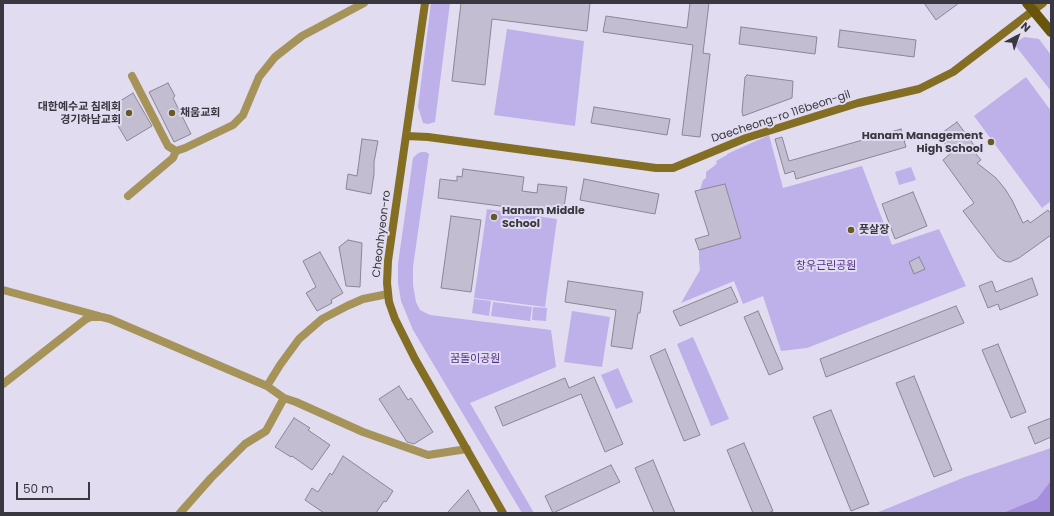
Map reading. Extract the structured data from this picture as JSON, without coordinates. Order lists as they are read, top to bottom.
{
  "streets": {
    "main road": ["Daecheong-ro 116beon-gil", "Cheonhyeon-ro"]
  },
  "crossings": [
    ["Daecheong-ro 116beon-gil", "Cheonhyeon-ro"]
  ],
  "parks": ["창우근린공원", "꿈돌이공원"],
  "places": [
    "대한예수교 침례회 경기하남교회",
    "채움교회",
    "Hanam Management High School",
    "Hanam Middle School",
    "풋살장"
  ],
  "scale_bar": "50 m",
  "north": "top right"
}
